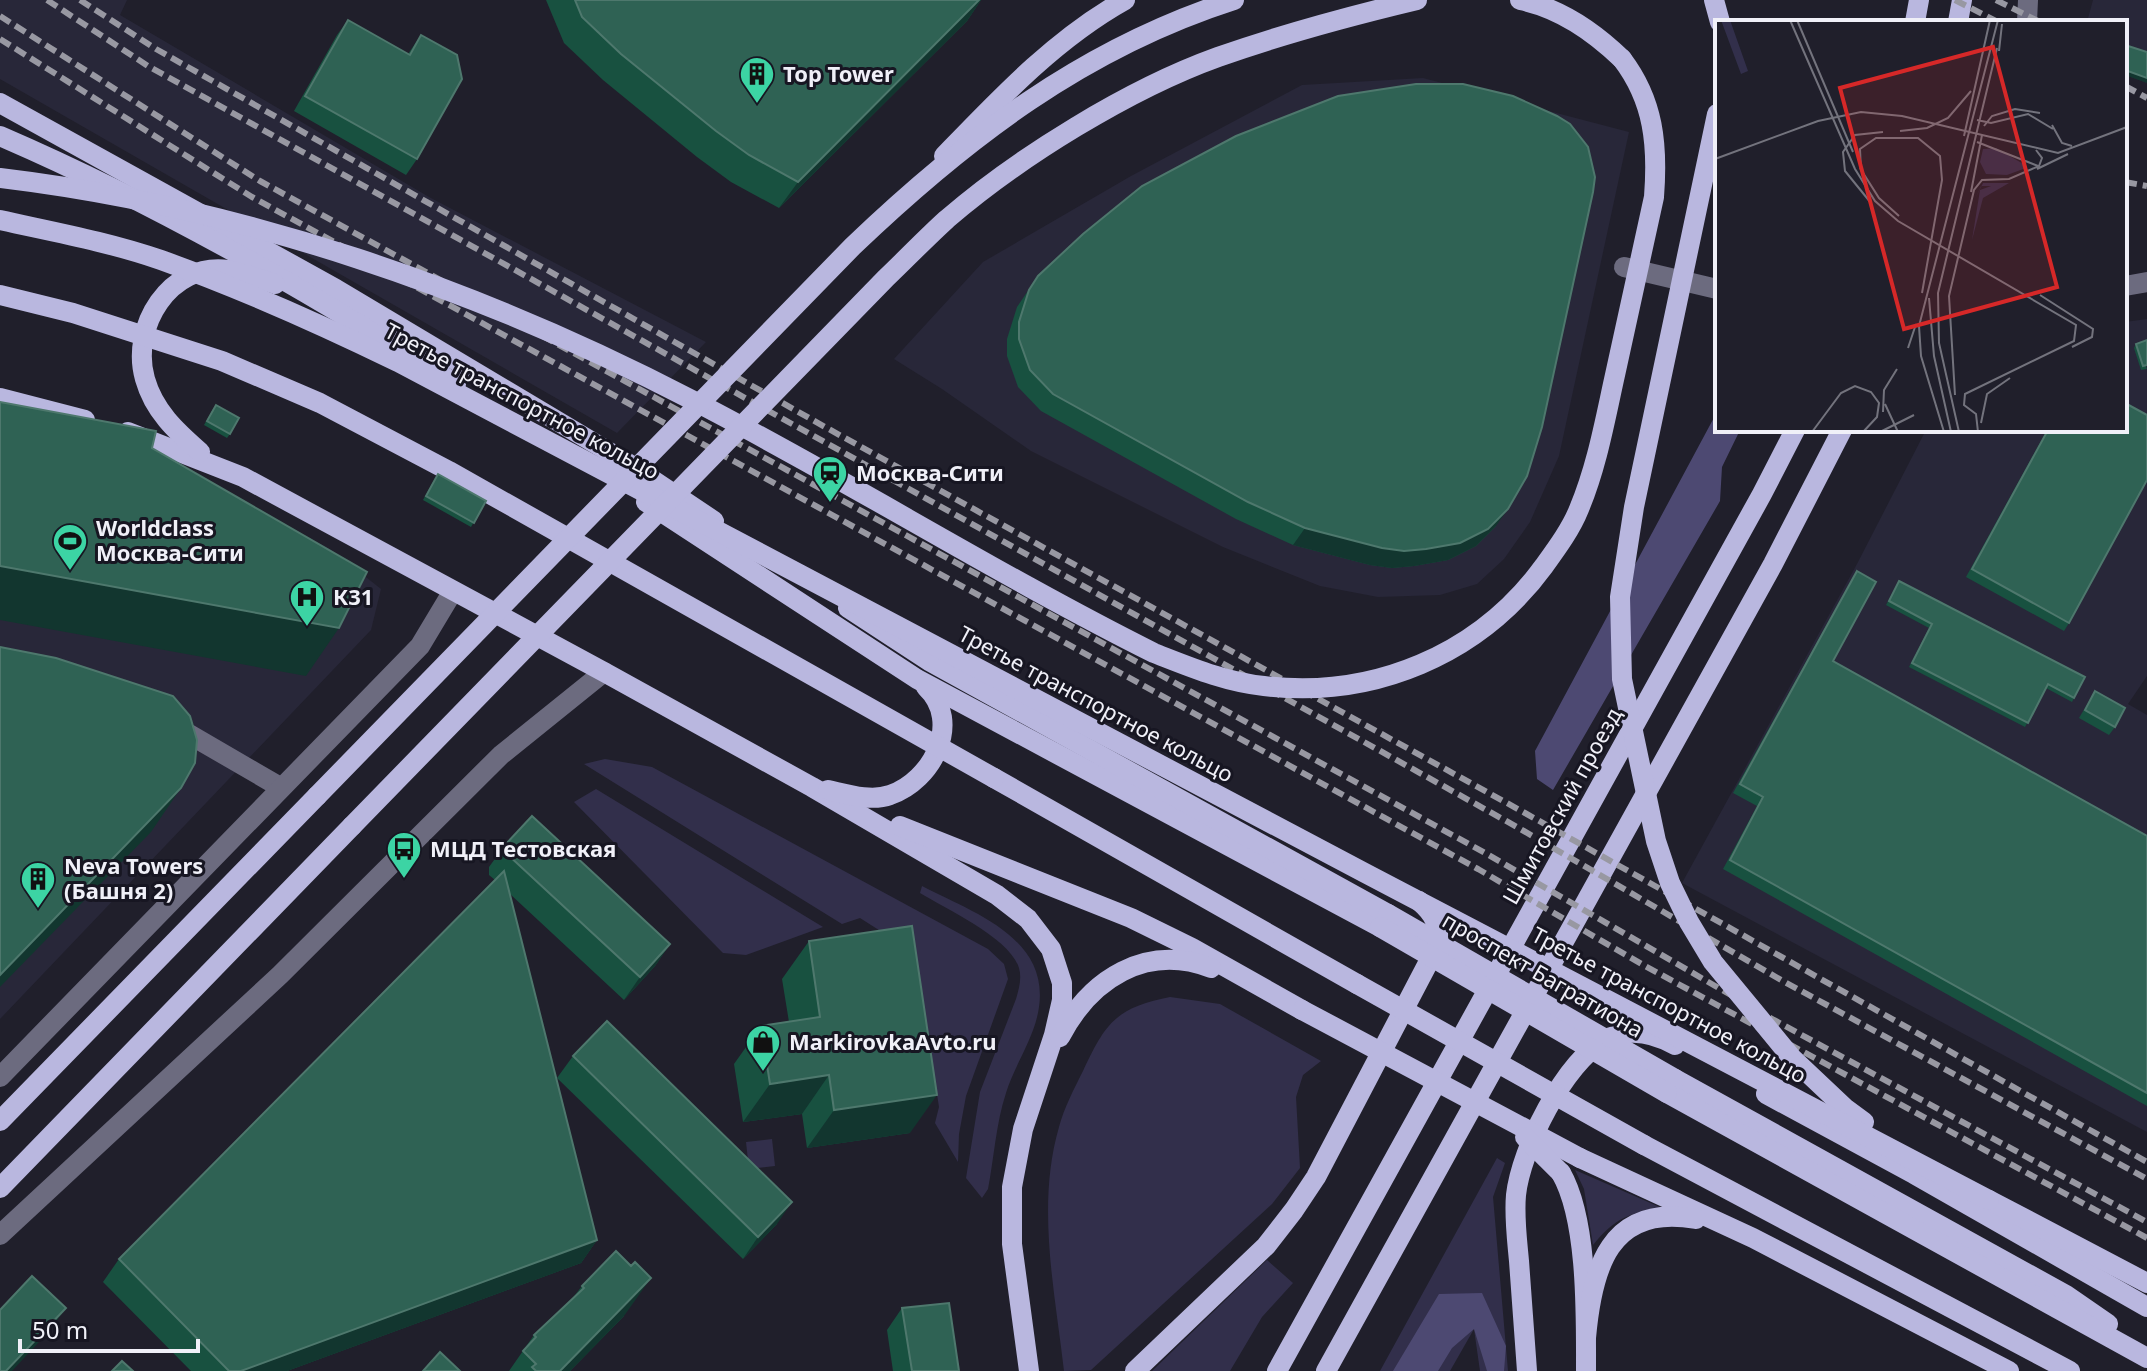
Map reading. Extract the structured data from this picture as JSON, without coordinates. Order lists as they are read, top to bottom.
{
  "streets": {
    "main road": ["Третье транспортное кольцо", "Шмитовский проезд"]
  },
  "places": {
    "building": ["Top Tower", "Neva Towers (Башня 2)"],
    "station": ["Москва-Сити"],
    "sports": ["Worldclass Москва-Сити"],
    "hospital": ["К31"],
    "bus stop": ["МЦД Тестовская"],
    "shop": ["MarkirovkaAvto.ru"]
  },
  "scale_bar": "50 m"
}
